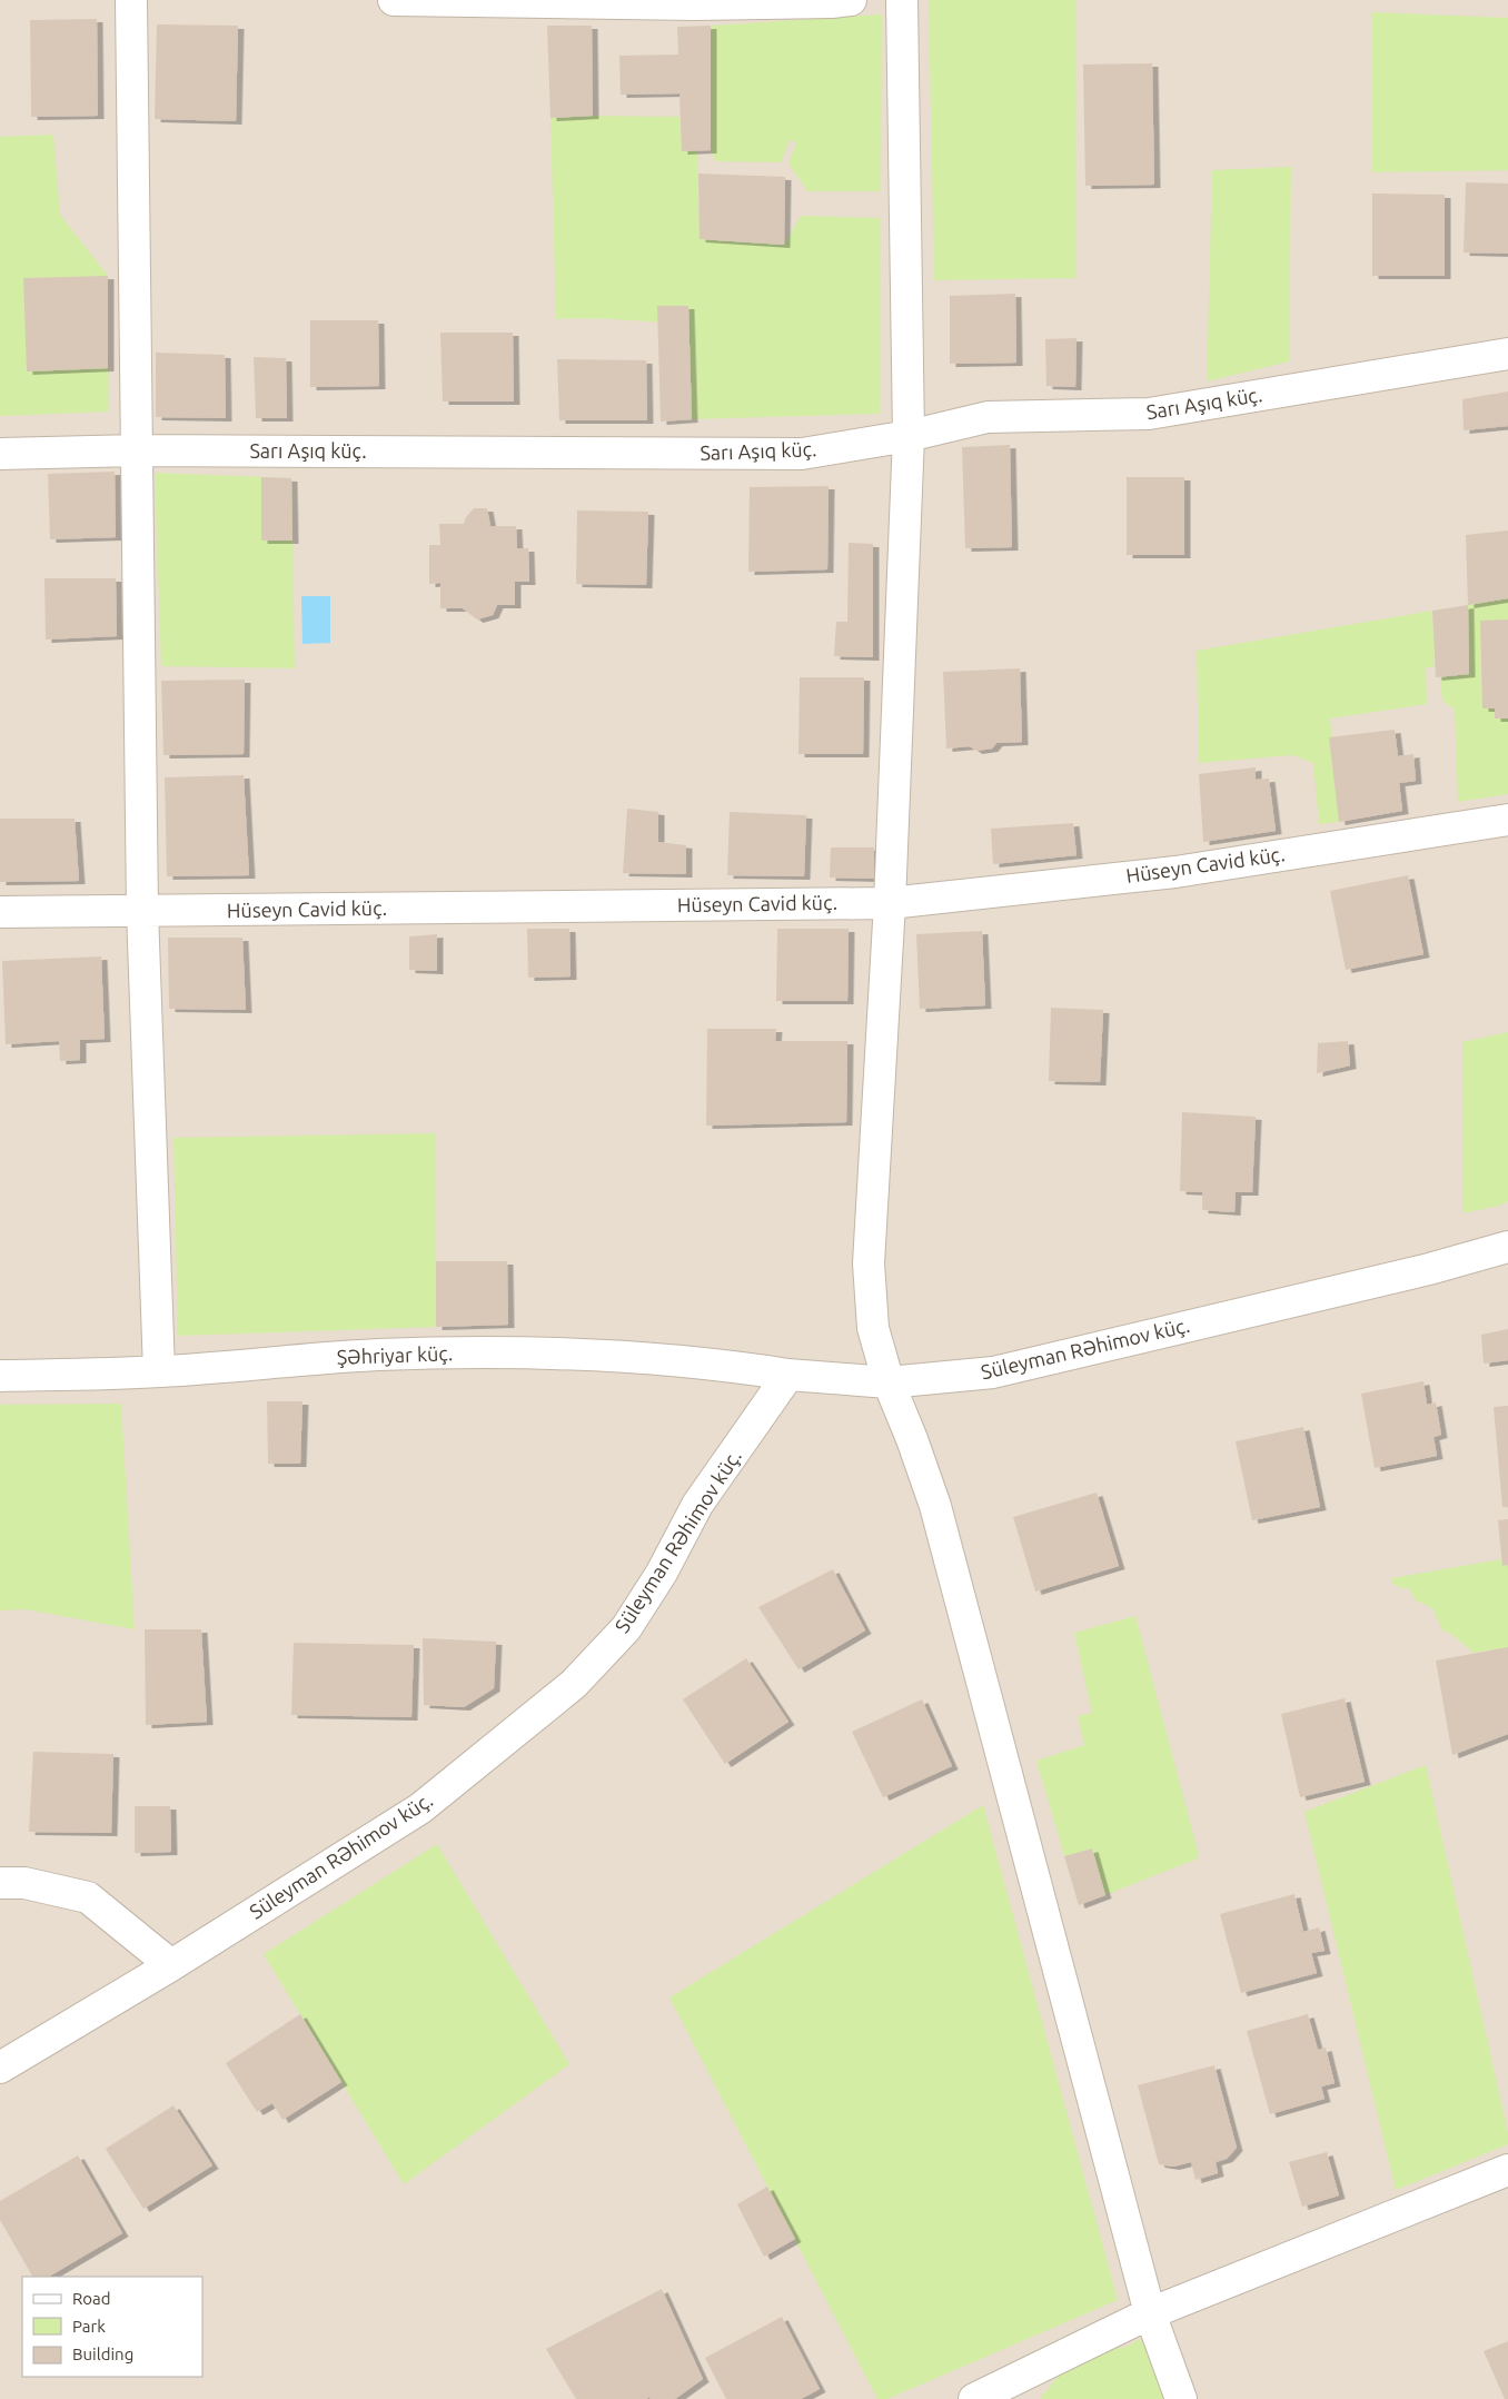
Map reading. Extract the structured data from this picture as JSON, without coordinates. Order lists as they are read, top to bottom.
{
  "streets": {
    "street": [
      "Sarı Aşıq küç.",
      "Hüseyn Cavid küç.",
      "Süleyman Rəhimov küç.",
      "Şəhriyar küç."
    ]
  },
  "crossings": [
    ["Süleyman Rəhimov küç.", "Şəhriyar küç."]
  ],
  "legend": ["Road", "Park", "Building"]
}
